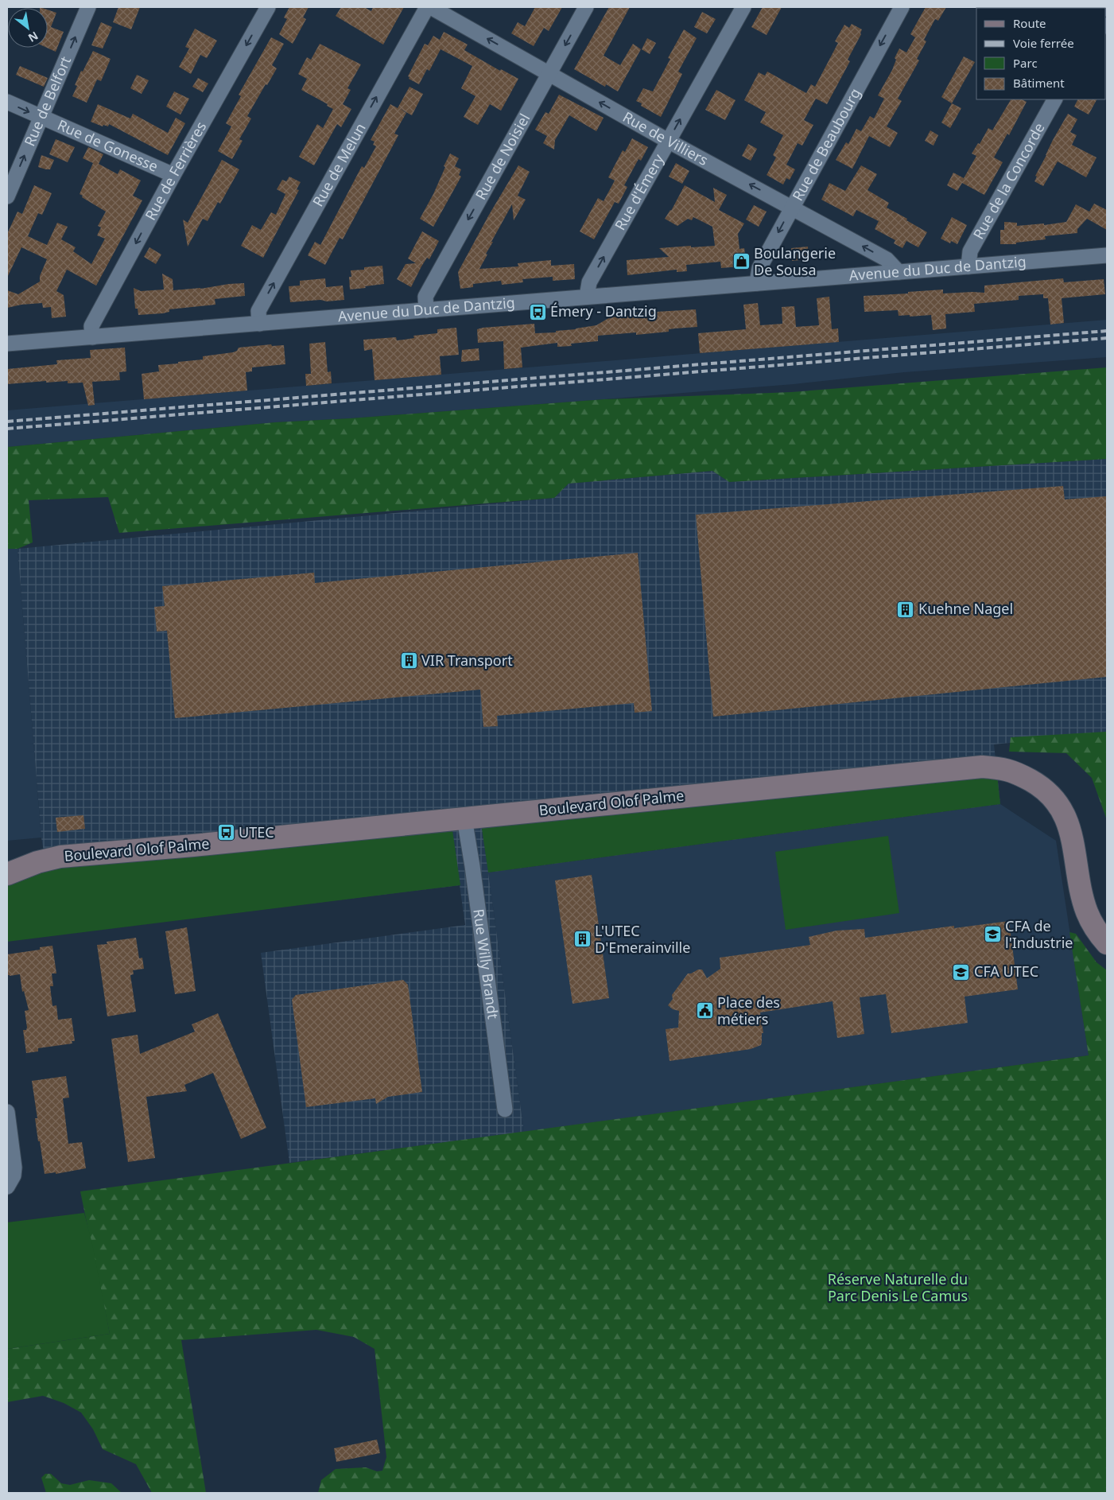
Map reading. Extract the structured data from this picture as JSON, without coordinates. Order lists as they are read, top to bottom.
{
  "streets": {
    "street": [
      "Rue de Belfort",
      "Rue de Villiers",
      "Rue de Beaubourg",
      "Rue de Gonesse",
      "Rue de Noisiel",
      "Rue de Melun",
      "Rue de Ferrières",
      "Rue de la Concorde",
      "Rue d'Émery",
      "Avenue du Duc de Dantzig",
      "Boulevard Olof Palme",
      "Rue Willy Brandt"
    ]
  },
  "crossings": [
    ["Rue de Belfort", "Rue de Gonesse"],
    ["Rue de Villiers", "Rue de Beaubourg"],
    ["Rue de Villiers", "Rue de Noisiel"],
    ["Rue de Villiers", "Rue d'Émery"],
    ["Rue de Villiers", "Avenue du Duc de Dantzig"],
    ["Rue de Beaubourg", "Avenue du Duc de Dantzig"],
    ["Rue de Gonesse", "Rue de Ferrières"],
    ["Rue de Noisiel", "Avenue du Duc de Dantzig"],
    ["Rue de Melun", "Avenue du Duc de Dantzig"],
    ["Rue de Ferrières", "Avenue du Duc de Dantzig"],
    ["Rue de la Concorde", "Avenue du Duc de Dantzig"],
    ["Rue d'Émery", "Avenue du Duc de Dantzig"],
    ["Boulevard Olof Palme", "Rue Willy Brandt"]
  ],
  "one_way": [
    "Rue de Belfort",
    "Rue de Villiers",
    "Rue de Beaubourg",
    "Rue de Noisiel",
    "Rue de Melun",
    "Rue de Ferrières",
    "Rue d'Émery"
  ],
  "parks": ["Réserve Naturelle du Parc Denis Le Camus"],
  "places": {
    "shop": ["Boulangerie De Sousa"],
    "bus stop": ["Émery - Dantzig", "UTEC"],
    "building": ["Kuehne Nagel", "VIR Transport", "L'UTEC D'Emerainville"],
    "school or university": ["CFA de l'Industrie", "CFA UTEC"],
    "public building": ["Place des métiers"]
  },
  "legend": [
    "Route",
    "Voie ferrée",
    "Parc",
    "Bâtiment"
  ],
  "north": "bottom right"
}
